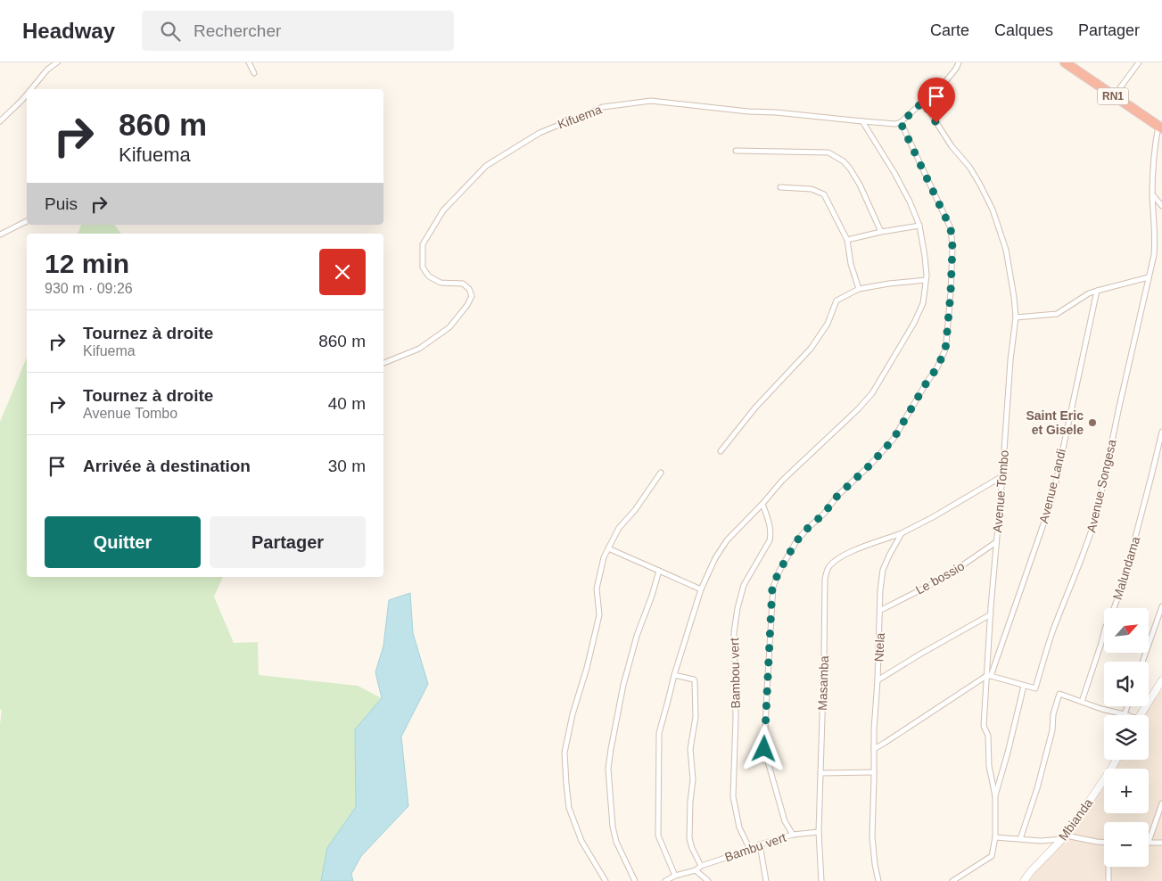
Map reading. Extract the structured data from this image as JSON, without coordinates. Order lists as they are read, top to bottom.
{
  "streets": {
    "highway": ["RN1"],
    "street": [
      "Kifuema",
      "Avenue Landi",
      "Avenue Songesa",
      "Avenue Tombo",
      "Malundama",
      "Le bossio",
      "Ntela",
      "Bambou vert",
      "Masamba",
      "Mbianda",
      "Bambu vert"
    ]
  },
  "crossings": [
    ["RN1", "Avenue Songesa"],
    ["Avenue Landi", "Avenue Tombo"],
    ["Avenue Tombo", "Le bossio"],
    ["Le bossio", "Ntela"],
    ["Ntela", "Masamba"],
    ["Bambou vert", "Bambu vert"],
    ["Masamba", "Bambu vert"]
  ],
  "places": ["Saint Eric et Gisele"],
  "north": "top right",
  "page": {
    "header": "Headway",
    "search": "Rechercher",
    "nav": ["Carte", "Calques", "Partager"],
    "turn": ["860 m", "Kifuema"],
    "then": "Puis",
    "heading": ["12 min", "930 m · 09:26"],
    "list": [
      {
        "name": "Tournez à droite",
        "note": "Kifuema",
        "value": "860 m"
      },
      {
        "name": "Tournez à droite",
        "note": "Avenue Tombo",
        "value": "40 m"
      },
      {
        "name": "Arrivée à destination",
        "value": "30 m"
      }
    ],
    "buttons": ["Quitter", "Partager"],
    "map_buttons": ["+", "−"]
  }
}
